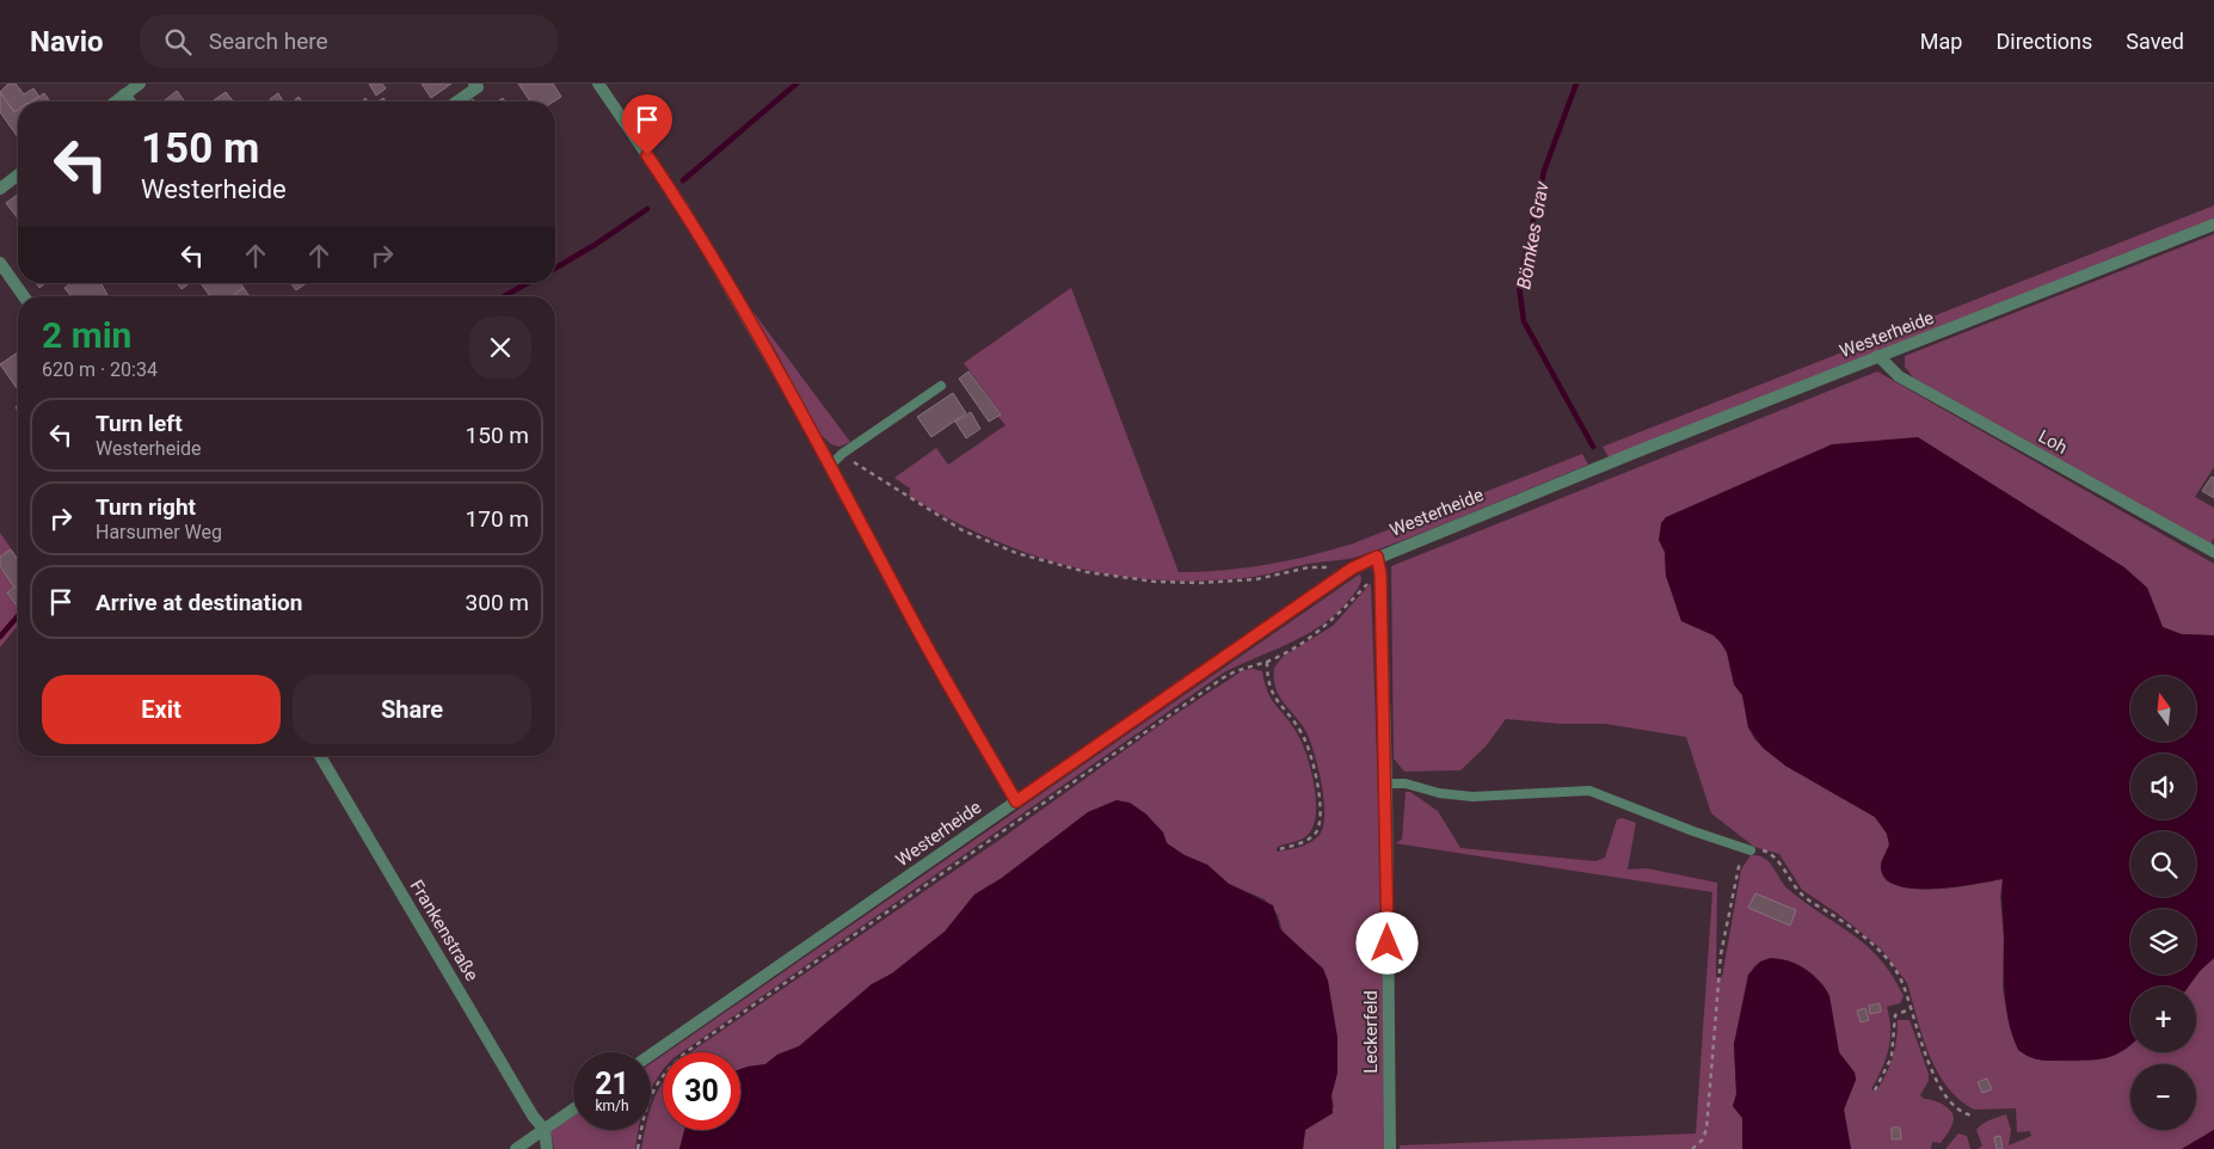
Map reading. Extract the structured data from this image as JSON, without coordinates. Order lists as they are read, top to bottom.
{
  "streets": {
    "street": [
      "Westerheide",
      "Loh",
      "Frankenstraße",
      "Leckerfeld"
    ]
  },
  "crossings": [
    ["Westerheide", "Loh"],
    ["Westerheide", "Leckerfeld"]
  ],
  "water": ["Bömkes Grav"],
  "north": "top",
  "page": {
    "header": "Navio",
    "search": "Search here",
    "nav": ["Map", "Directions", "Saved"],
    "turn": ["150 m", "Westerheide"],
    "heading": ["2 min", "620 m · 20:34"],
    "list": [
      {
        "name": "Turn left",
        "note": "Westerheide",
        "value": "150 m"
      },
      {
        "name": "Turn right",
        "note": "Harsumer Weg",
        "value": "170 m"
      },
      {
        "name": "Arrive at destination",
        "value": "300 m"
      }
    ],
    "buttons": ["Exit", "Share"],
    "map_buttons": ["+", "−"],
    "speed": "21 km/h",
    "limit": "30"
  }
}
